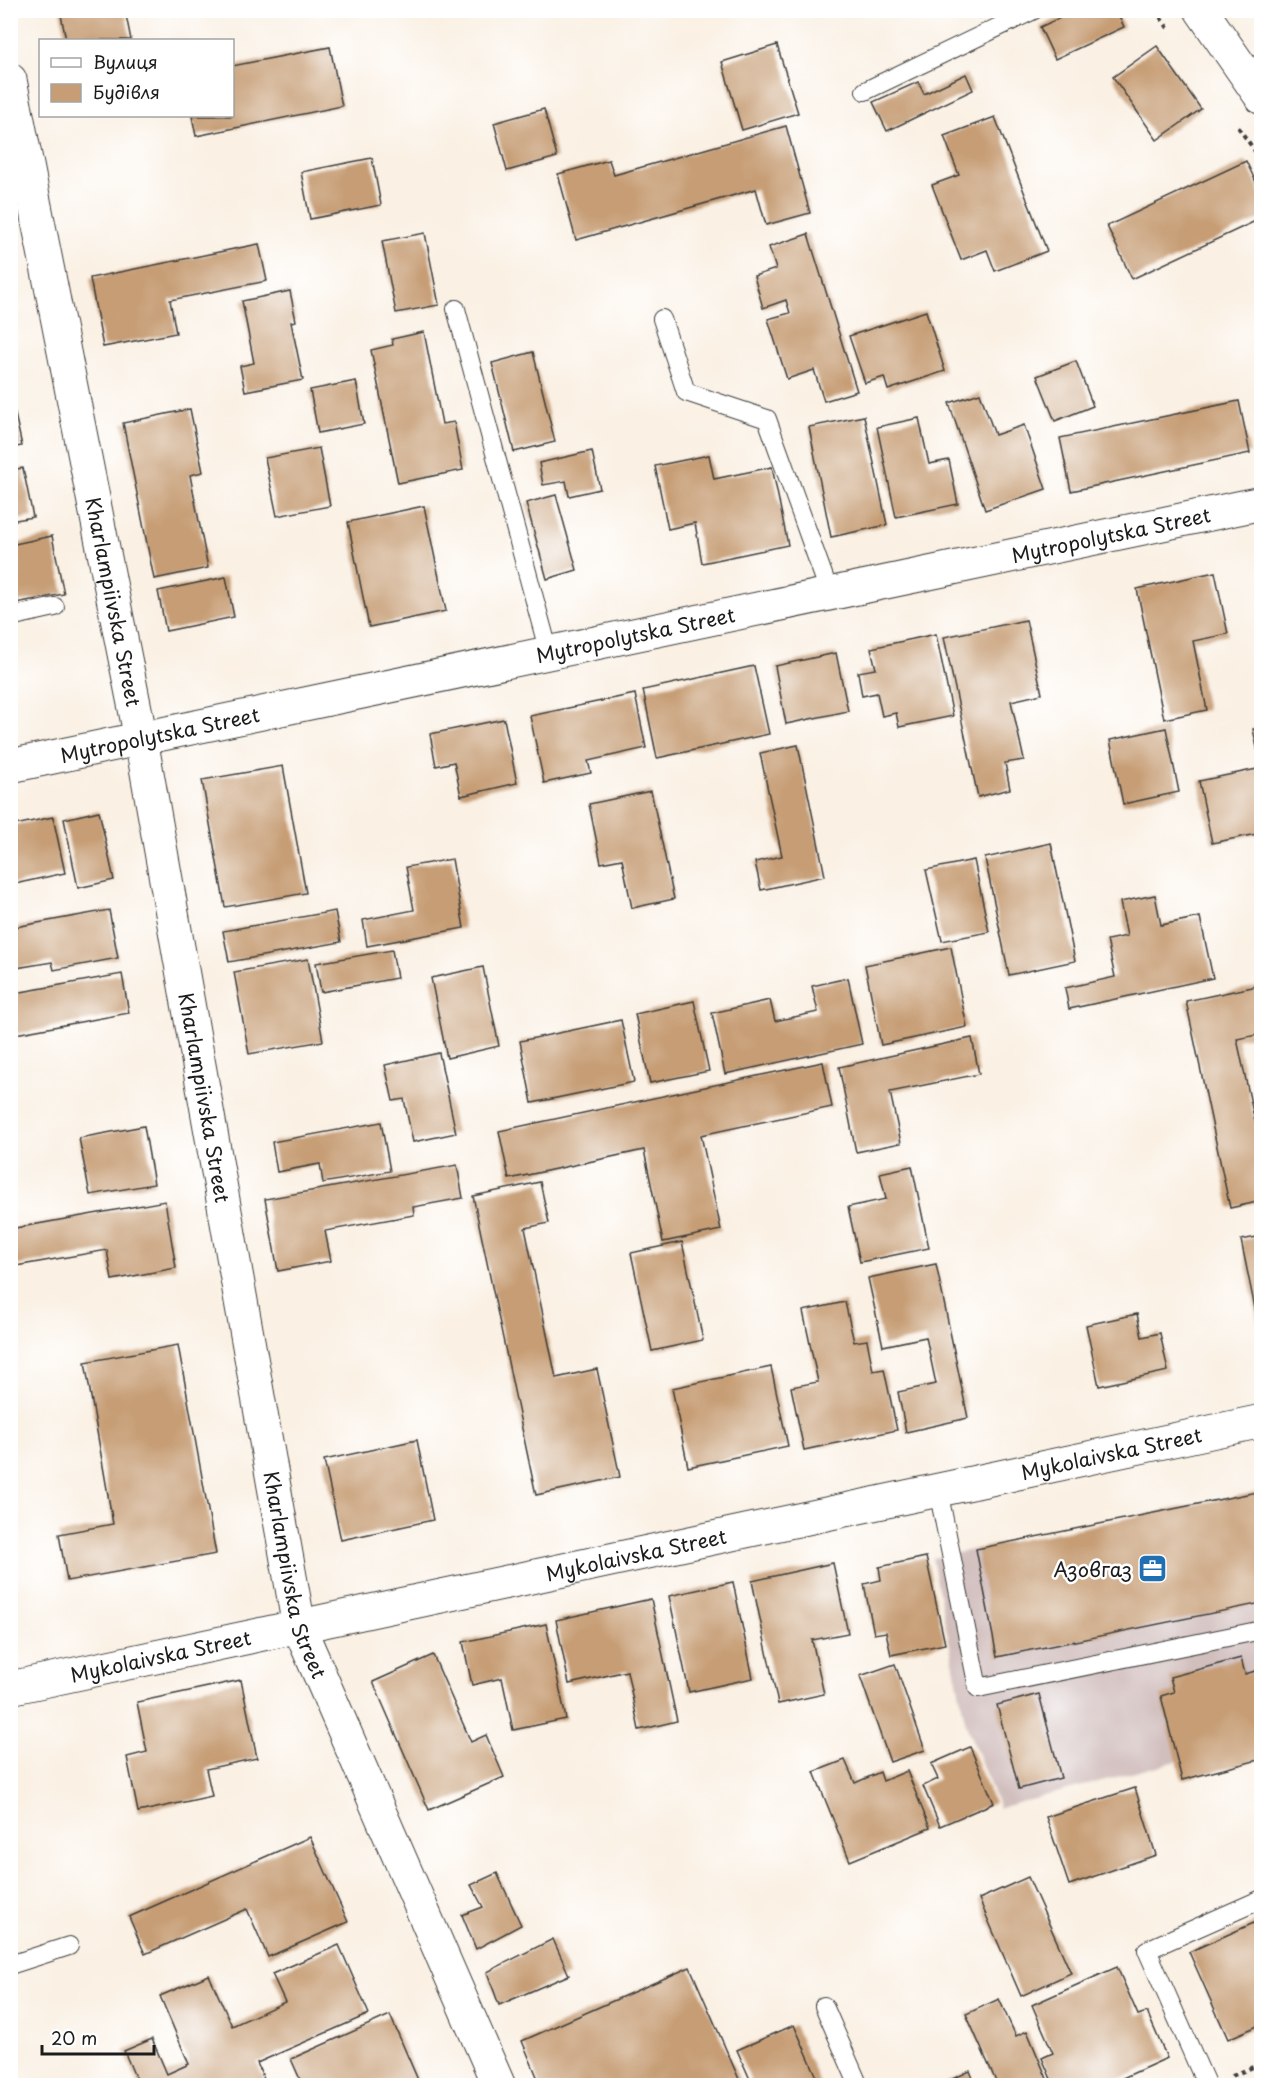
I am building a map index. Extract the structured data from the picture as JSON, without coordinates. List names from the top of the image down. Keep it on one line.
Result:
{"streets":{"street":["Mytropolytska Street","Kharlampiivska Street","Mykolaivska Street"]},"crossings":[["Mytropolytska Street","Kharlampiivska Street"],["Kharlampiivska Street","Mykolaivska Street"]],"places":{"office":["Азовгаз"]},"legend":["Вулиця","Будівля"],"scale_bar":"20 m"}
